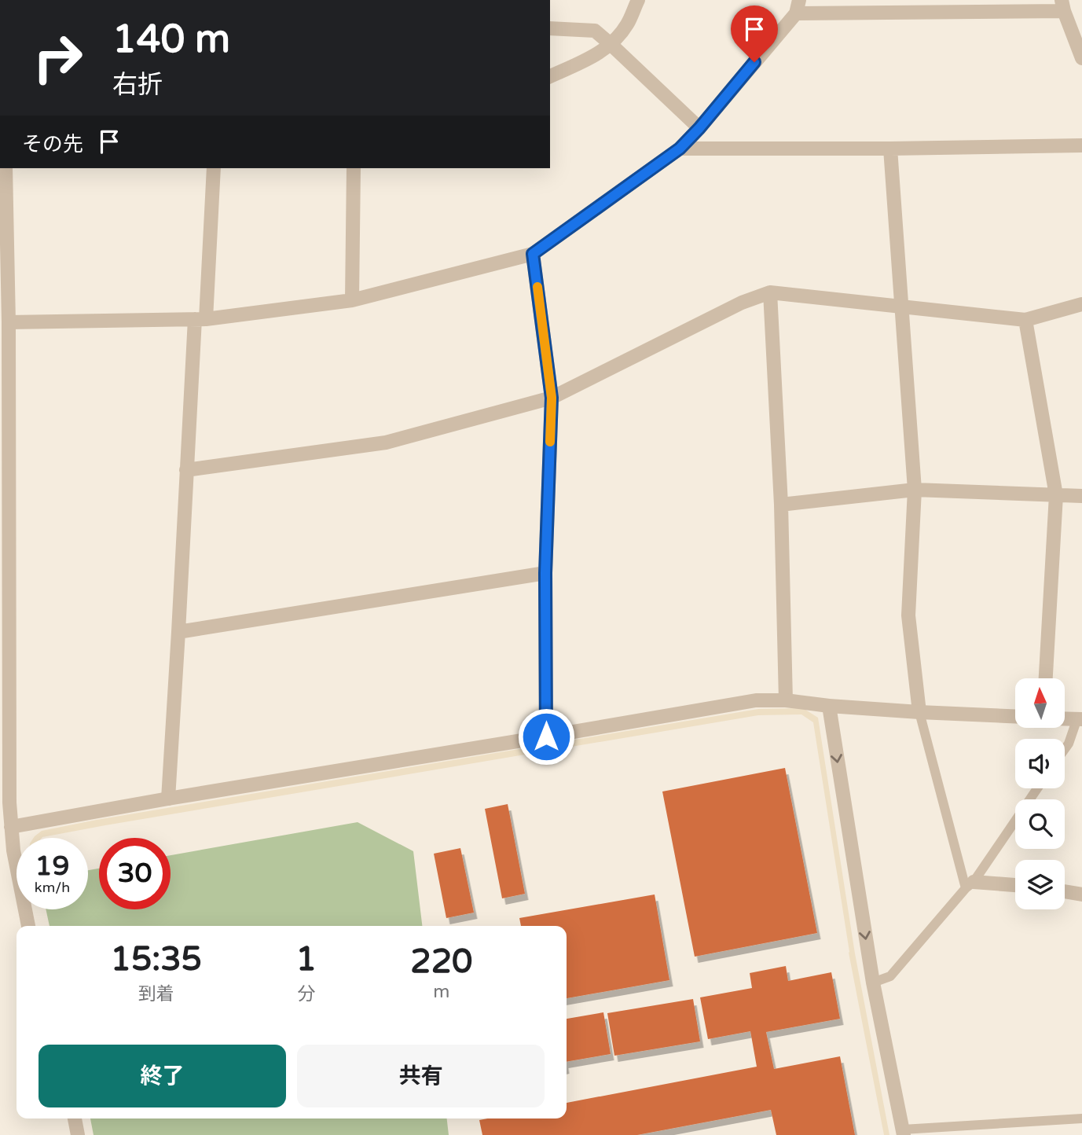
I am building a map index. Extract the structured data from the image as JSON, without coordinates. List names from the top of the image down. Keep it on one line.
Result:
{"north":"top","page":{"turn":["140 m","右折"],"then":"その先","speed":"19 km/h","limit":"30","eta":["15:35","到着","1","分","220","m"],"buttons":["終了","共有"]}}
